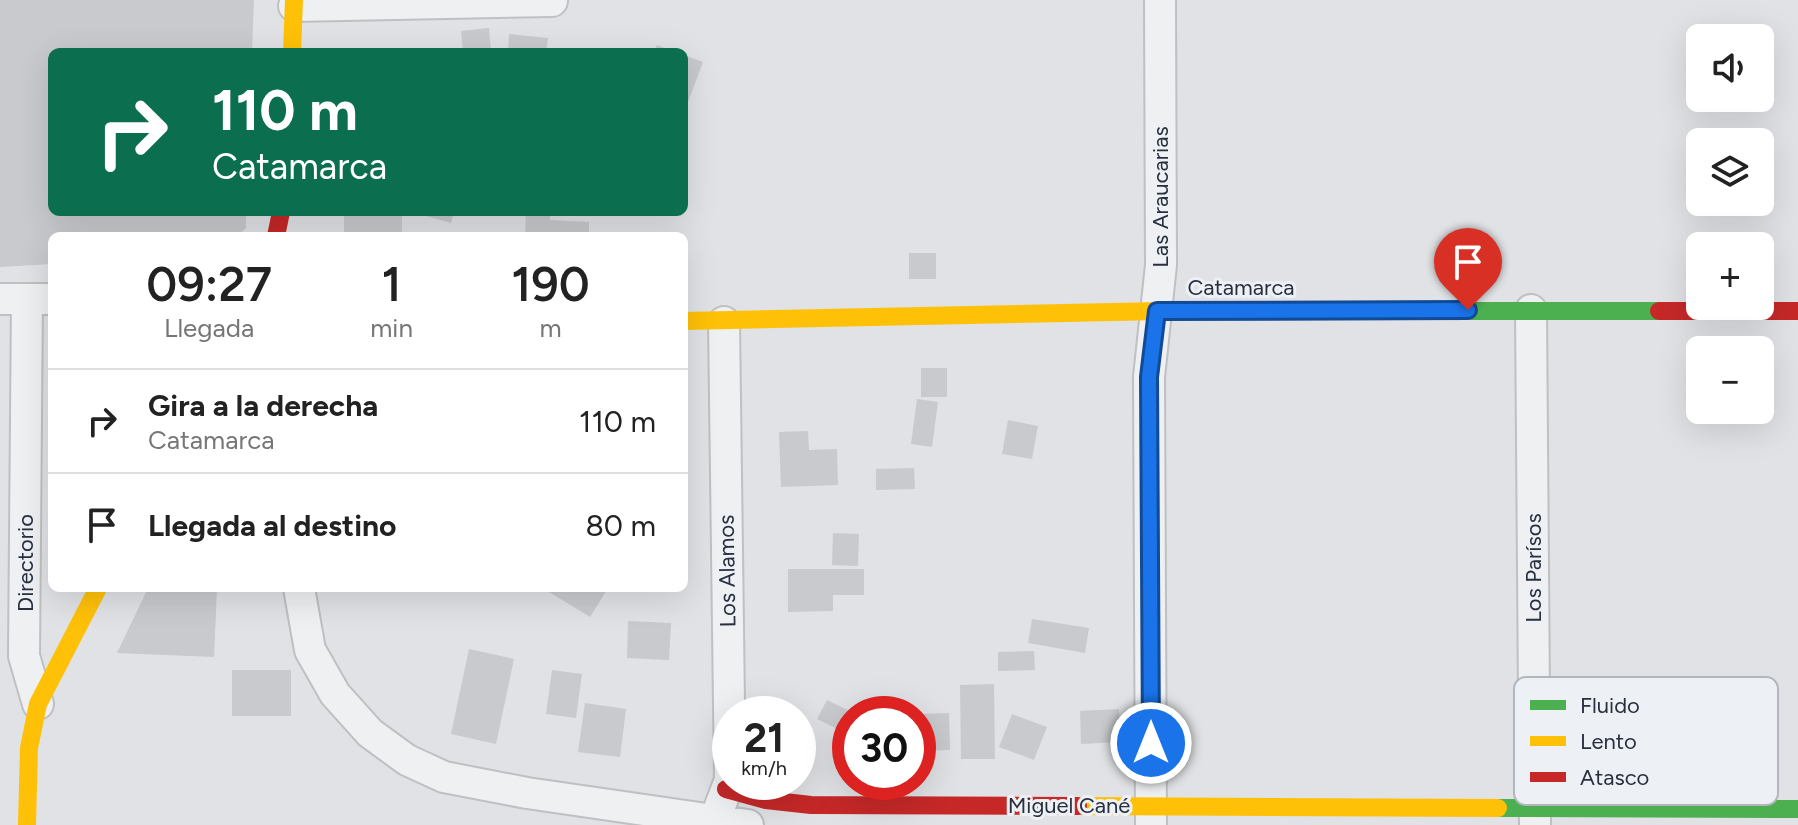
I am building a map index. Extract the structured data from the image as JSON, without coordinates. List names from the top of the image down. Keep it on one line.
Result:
{"streets":{"street":["Las Araucarias","Catamarca","Directorio","Los Parísos","Los Alamos","Miguel Cané"]},"crossings":[["Las Araucarias","Catamarca"],["Las Araucarias","Miguel Cané"],["Catamarca","Los Parísos"],["Catamarca","Los Alamos"]],"legend":["Fluido","Lento","Atasco"],"page":{"map_buttons":["+","−"],"turn":["110 m","Catamarca"],"eta":["09:27","Llegada","1","min","190","m"],"list":[{"name":"Gira a la derecha","note":"Catamarca","value":"110 m"},{"name":"Llegada al destino","value":"80 m"}],"speed":"21 km/h","limit":"30"}}
